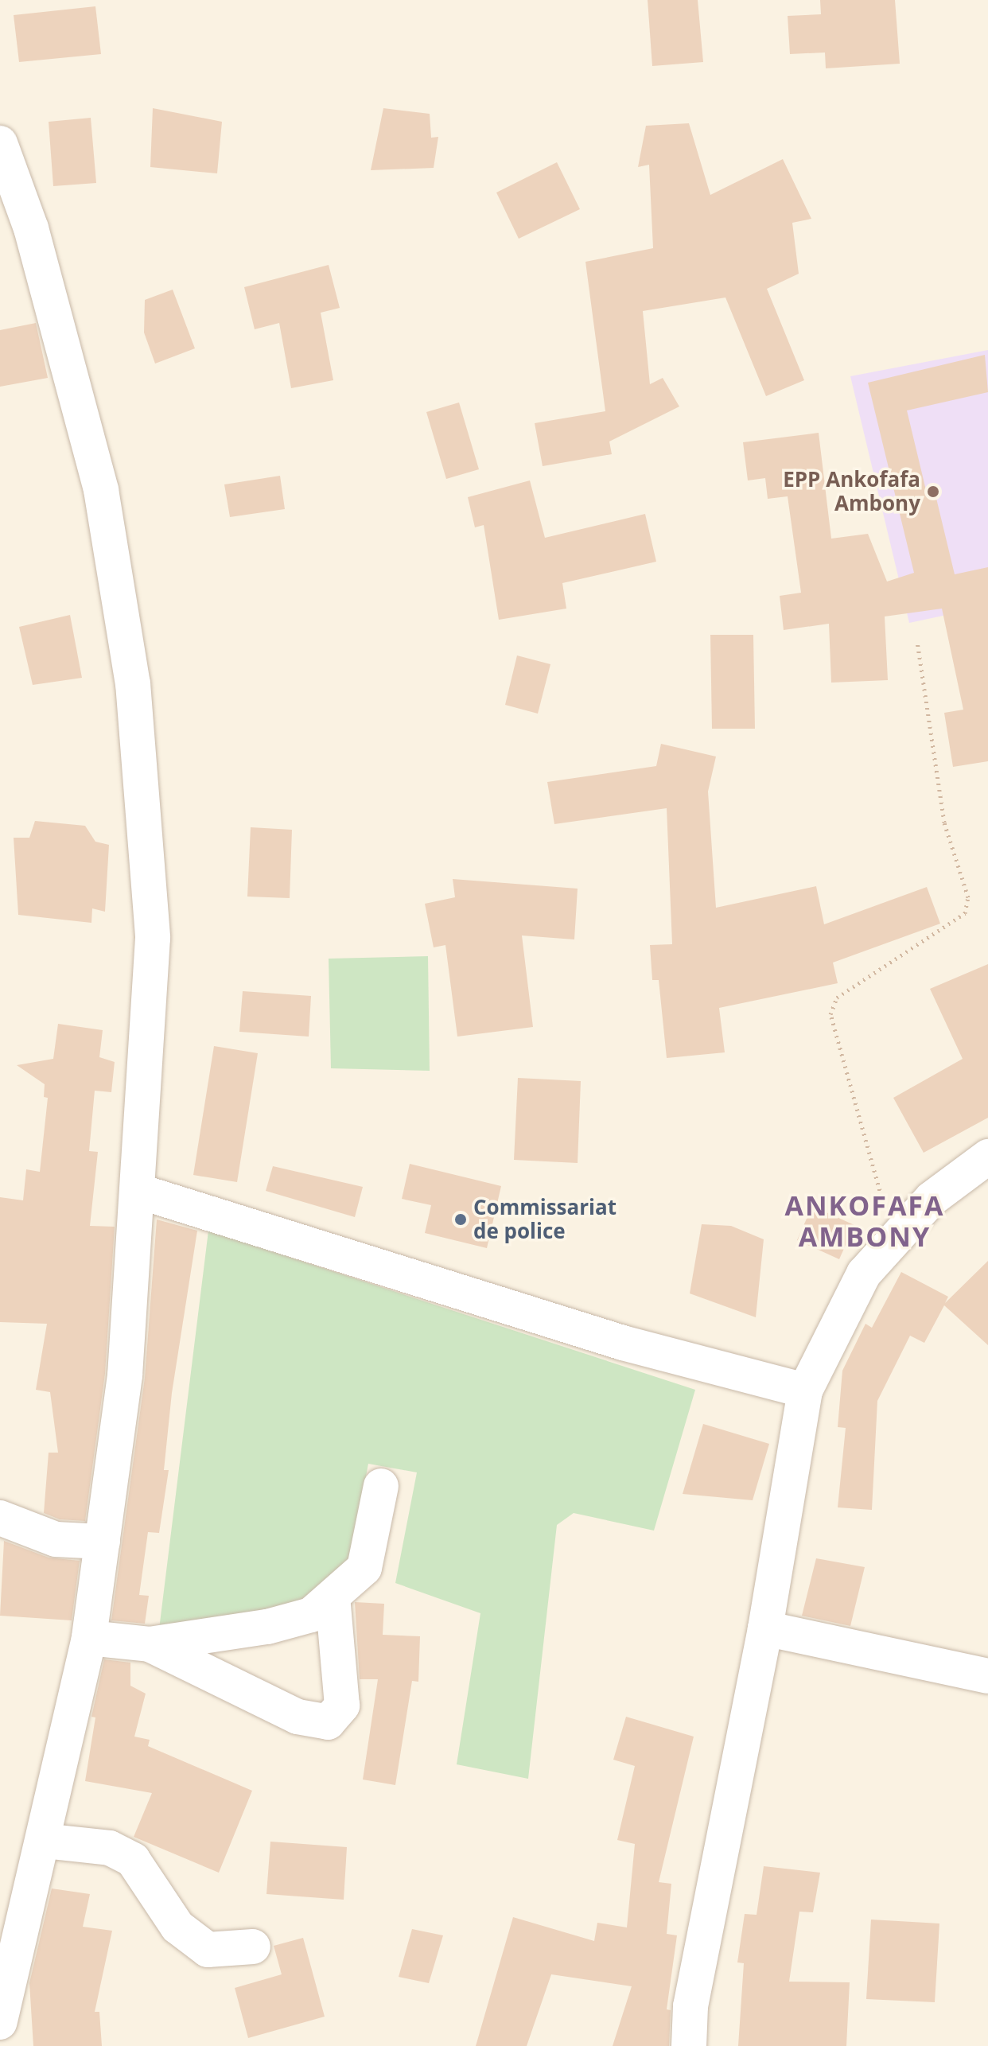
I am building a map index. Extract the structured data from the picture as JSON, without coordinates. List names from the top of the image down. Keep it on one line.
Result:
{"districts":["ANKOFAFA AMBONY"],"places":["EPP Ankofafa Ambony","Commissariat de police"]}
